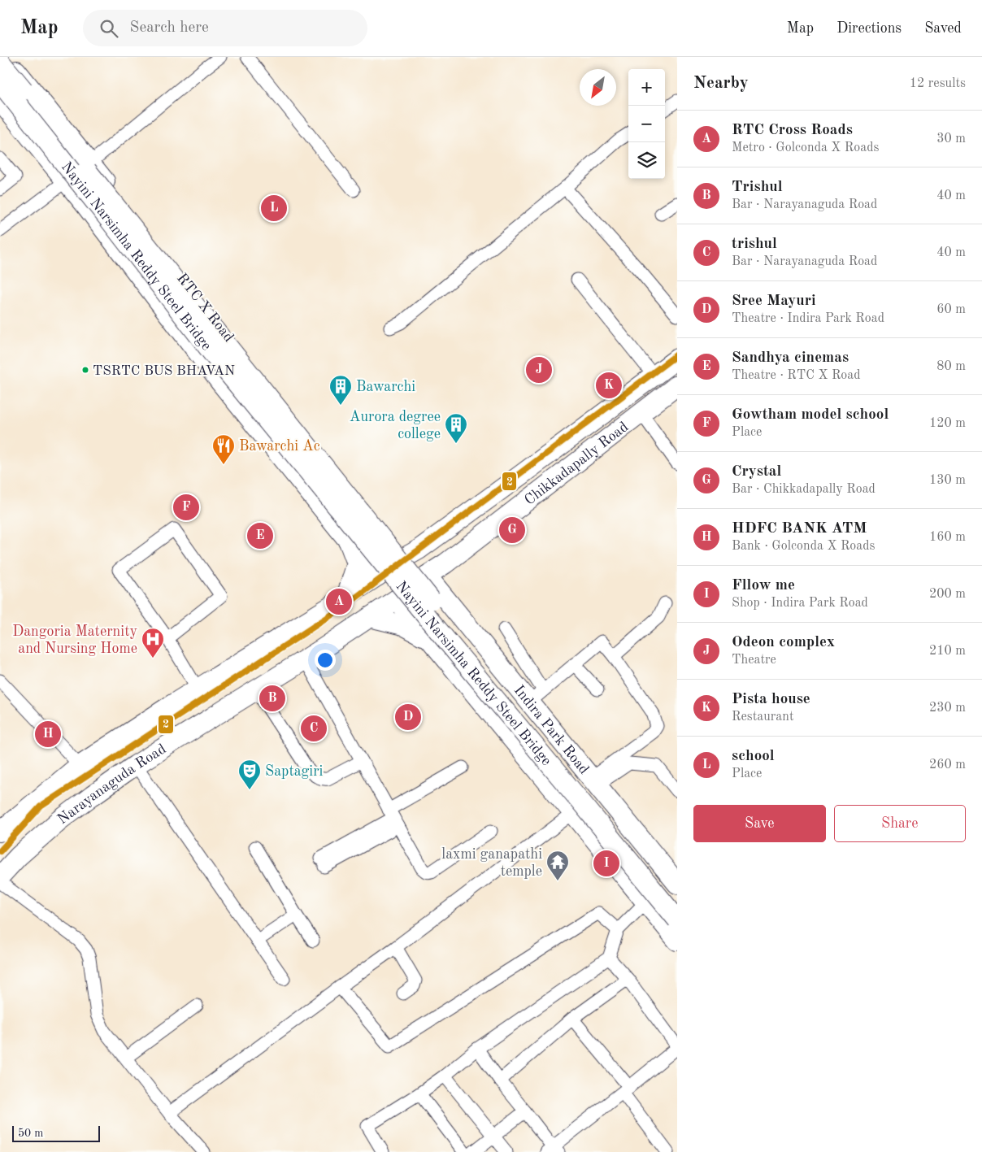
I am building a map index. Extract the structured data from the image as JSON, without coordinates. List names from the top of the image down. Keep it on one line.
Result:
{"streets":{"main road":["Nayini Narsimha Reddy Steel Bridge","RTC X Road","Chikkadapally Road","Indira Park Road","Narayanaguda Road"]},"crossings":[["Nayini Narsimha Reddy Steel Bridge","Indira Park Road"],["RTC X Road","Chikkadapally Road"],["Chikkadapally Road","Indira Park Road"],["Chikkadapally Road","Narayanaguda Road"]],"places":{"other":["TSRTC BUS BHAVAN"],"building":["Bawarchi","Aurora degree college"],"restaurant":["Bawarchi Ac"],"hospital":["Dangoria Maternity and Nursing Home"],"theatre":["Saptagiri"],"temple":["laxmi ganapathi temple"]},"lines":["transit line 2"],"scale_bar":"50 m","north":"bottom left","page":{"header":"Map","search":"Search here","nav":["Map","Directions","Saved"],"heading":["Nearby","12 results"],"map_buttons":["+","−"],"list":[{"mark":"A","name":"RTC Cross Roads","note":"Metro · Golconda X Roads","value":"30 m"},{"mark":"B","name":"Trishul","note":"Bar · Narayanaguda Road","value":"40 m"},{"mark":"C","name":"trishul","note":"Bar · Narayanaguda Road","value":"40 m"},{"mark":"D","name":"Sree Mayuri","note":"Theatre · Indira Park Road","value":"60 m"},{"mark":"E","name":"Sandhya cinemas","note":"Theatre · RTC X Road","value":"80 m"},{"mark":"F","name":"Gowtham model school","note":"Place","value":"120 m"},{"mark":"G","name":"Crystal","note":"Bar · Chikkadapally Road","value":"130 m"},{"mark":"H","name":"HDFC BANK ATM","note":"Bank · Golconda X Roads","value":"160 m"},{"mark":"I","name":"Fllow me","note":"Shop · Indira Park Road","value":"200 m"},{"mark":"J","name":"Odeon complex","note":"Theatre","value":"210 m"},{"mark":"K","name":"Pista house","note":"Restaurant","value":"230 m"},{"mark":"L","name":"school","note":"Place","value":"260 m"}],"pins":["L","J","K","F","G","E","A","B","D","C","H","I"],"buttons":["Save","Share"],"scale":"50 m"}}
